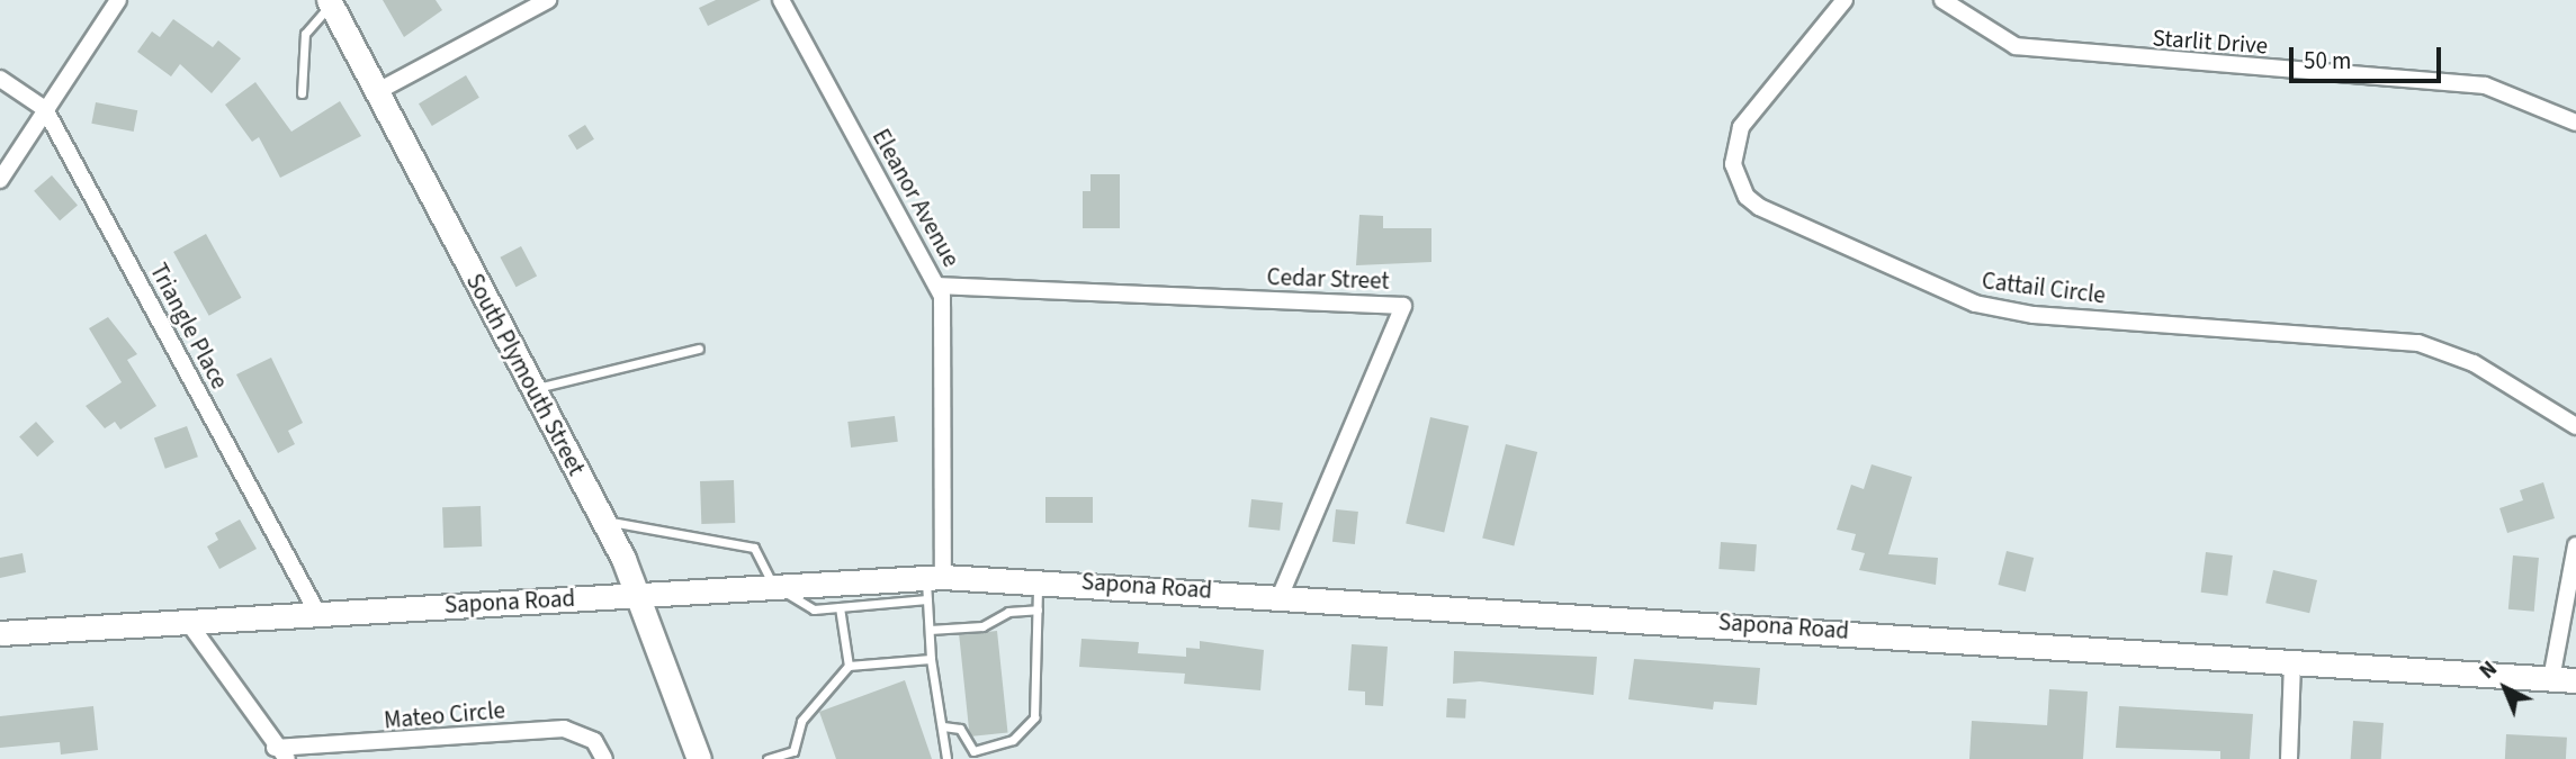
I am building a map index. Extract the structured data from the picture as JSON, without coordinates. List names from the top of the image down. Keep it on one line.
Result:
{"streets":{"street":["Starlit Drive","Eleanor Avenue","Cedar Street","Cattail Circle","Triangle Place","South Plymouth Street","Sapona Road","Mateo Circle"]},"crossings":[["Eleanor Avenue","Cedar Street"],["Eleanor Avenue","Sapona Road"],["Cedar Street","Sapona Road"],["Triangle Place","Sapona Road"],["South Plymouth Street","Sapona Road"],["Sapona Road","Mateo Circle"]],"scale_bar":"50 m","north":"top left"}
